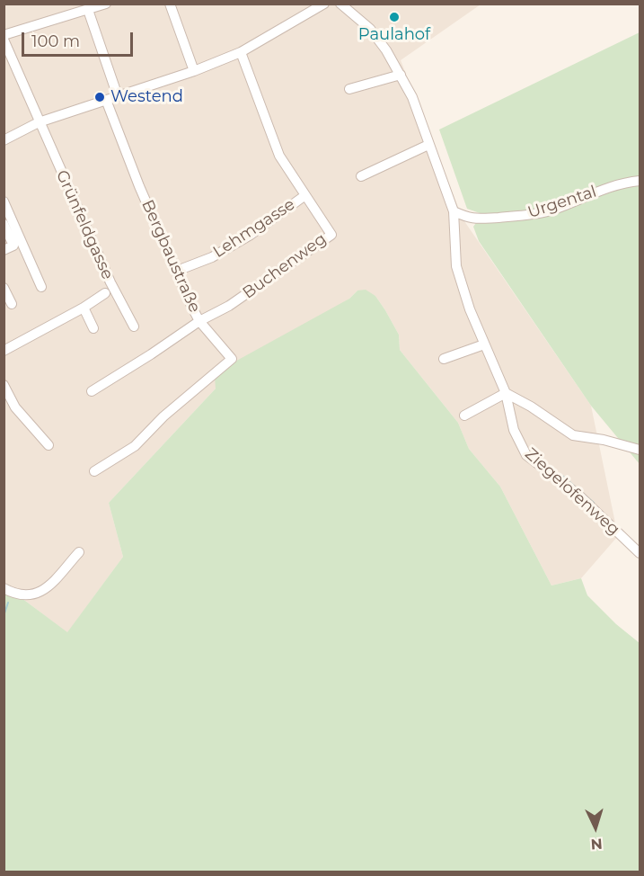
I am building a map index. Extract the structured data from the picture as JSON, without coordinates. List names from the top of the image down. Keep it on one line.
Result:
{"streets":{"street":["Urgental","Grünfeldgasse","Lehmgasse","Bergbaustraße","Buchenweg","Ziegelofenweg"]},"crossings":[["Urgental","Ziegelofenweg"],["Lehmgasse","Bergbaustraße"],["Lehmgasse","Buchenweg"],["Bergbaustraße","Buchenweg"]],"places":["Paulahof","Westend"],"scale_bar":"100 m","north":"bottom"}
